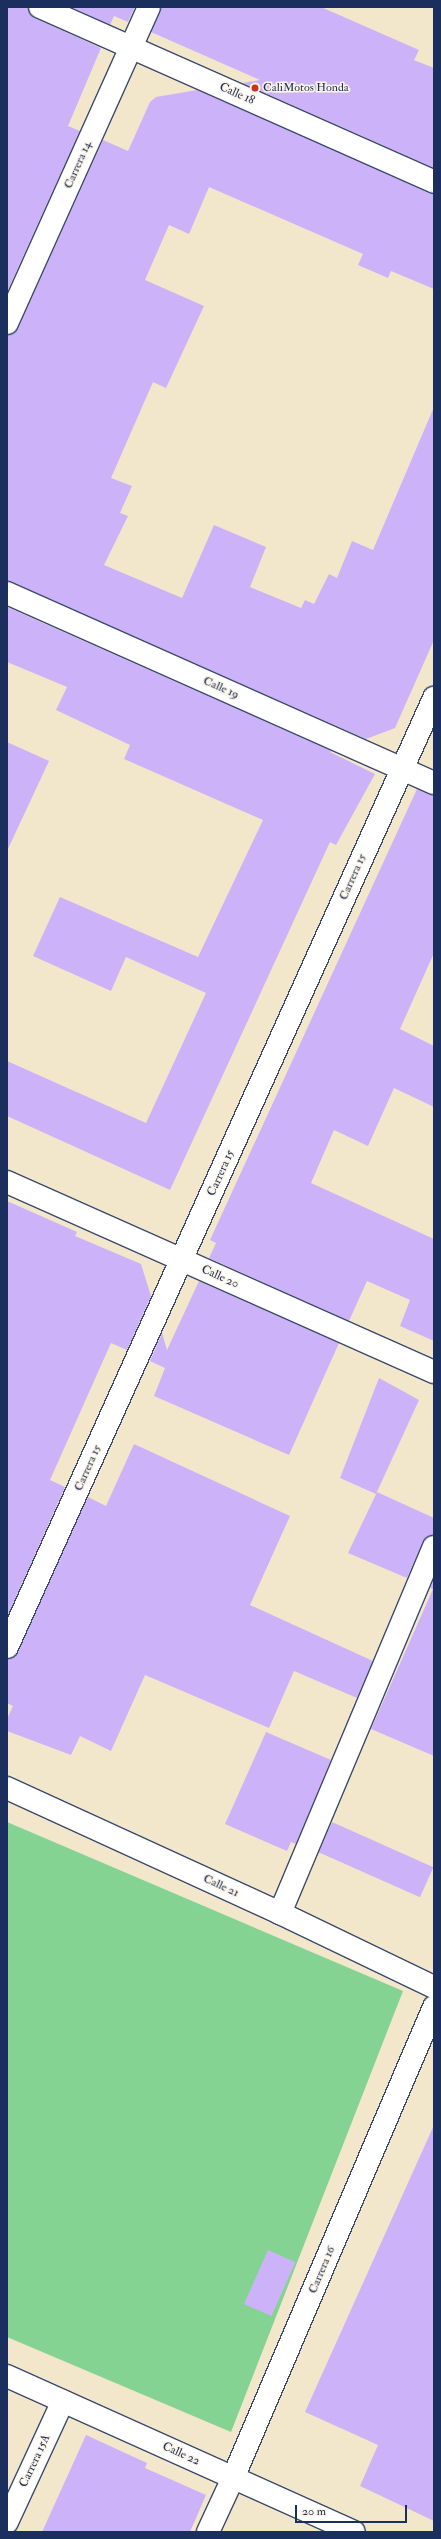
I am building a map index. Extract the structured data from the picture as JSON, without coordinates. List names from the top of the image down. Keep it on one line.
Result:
{"streets":{"street":["Calle 18","Carrera 14","Calle 19","Carrera 15","Calle 20","Calle 21","Carrera 16","Calle 22","Carrera 15A"]},"crossings":[["Calle 18","Carrera 14"],["Calle 19","Carrera 15"],["Carrera 15","Calle 20"],["Carrera 16","Calle 22"],["Calle 22","Carrera 15A"]],"places":["CaliMotos Honda"],"scale_bar":"20 m"}
